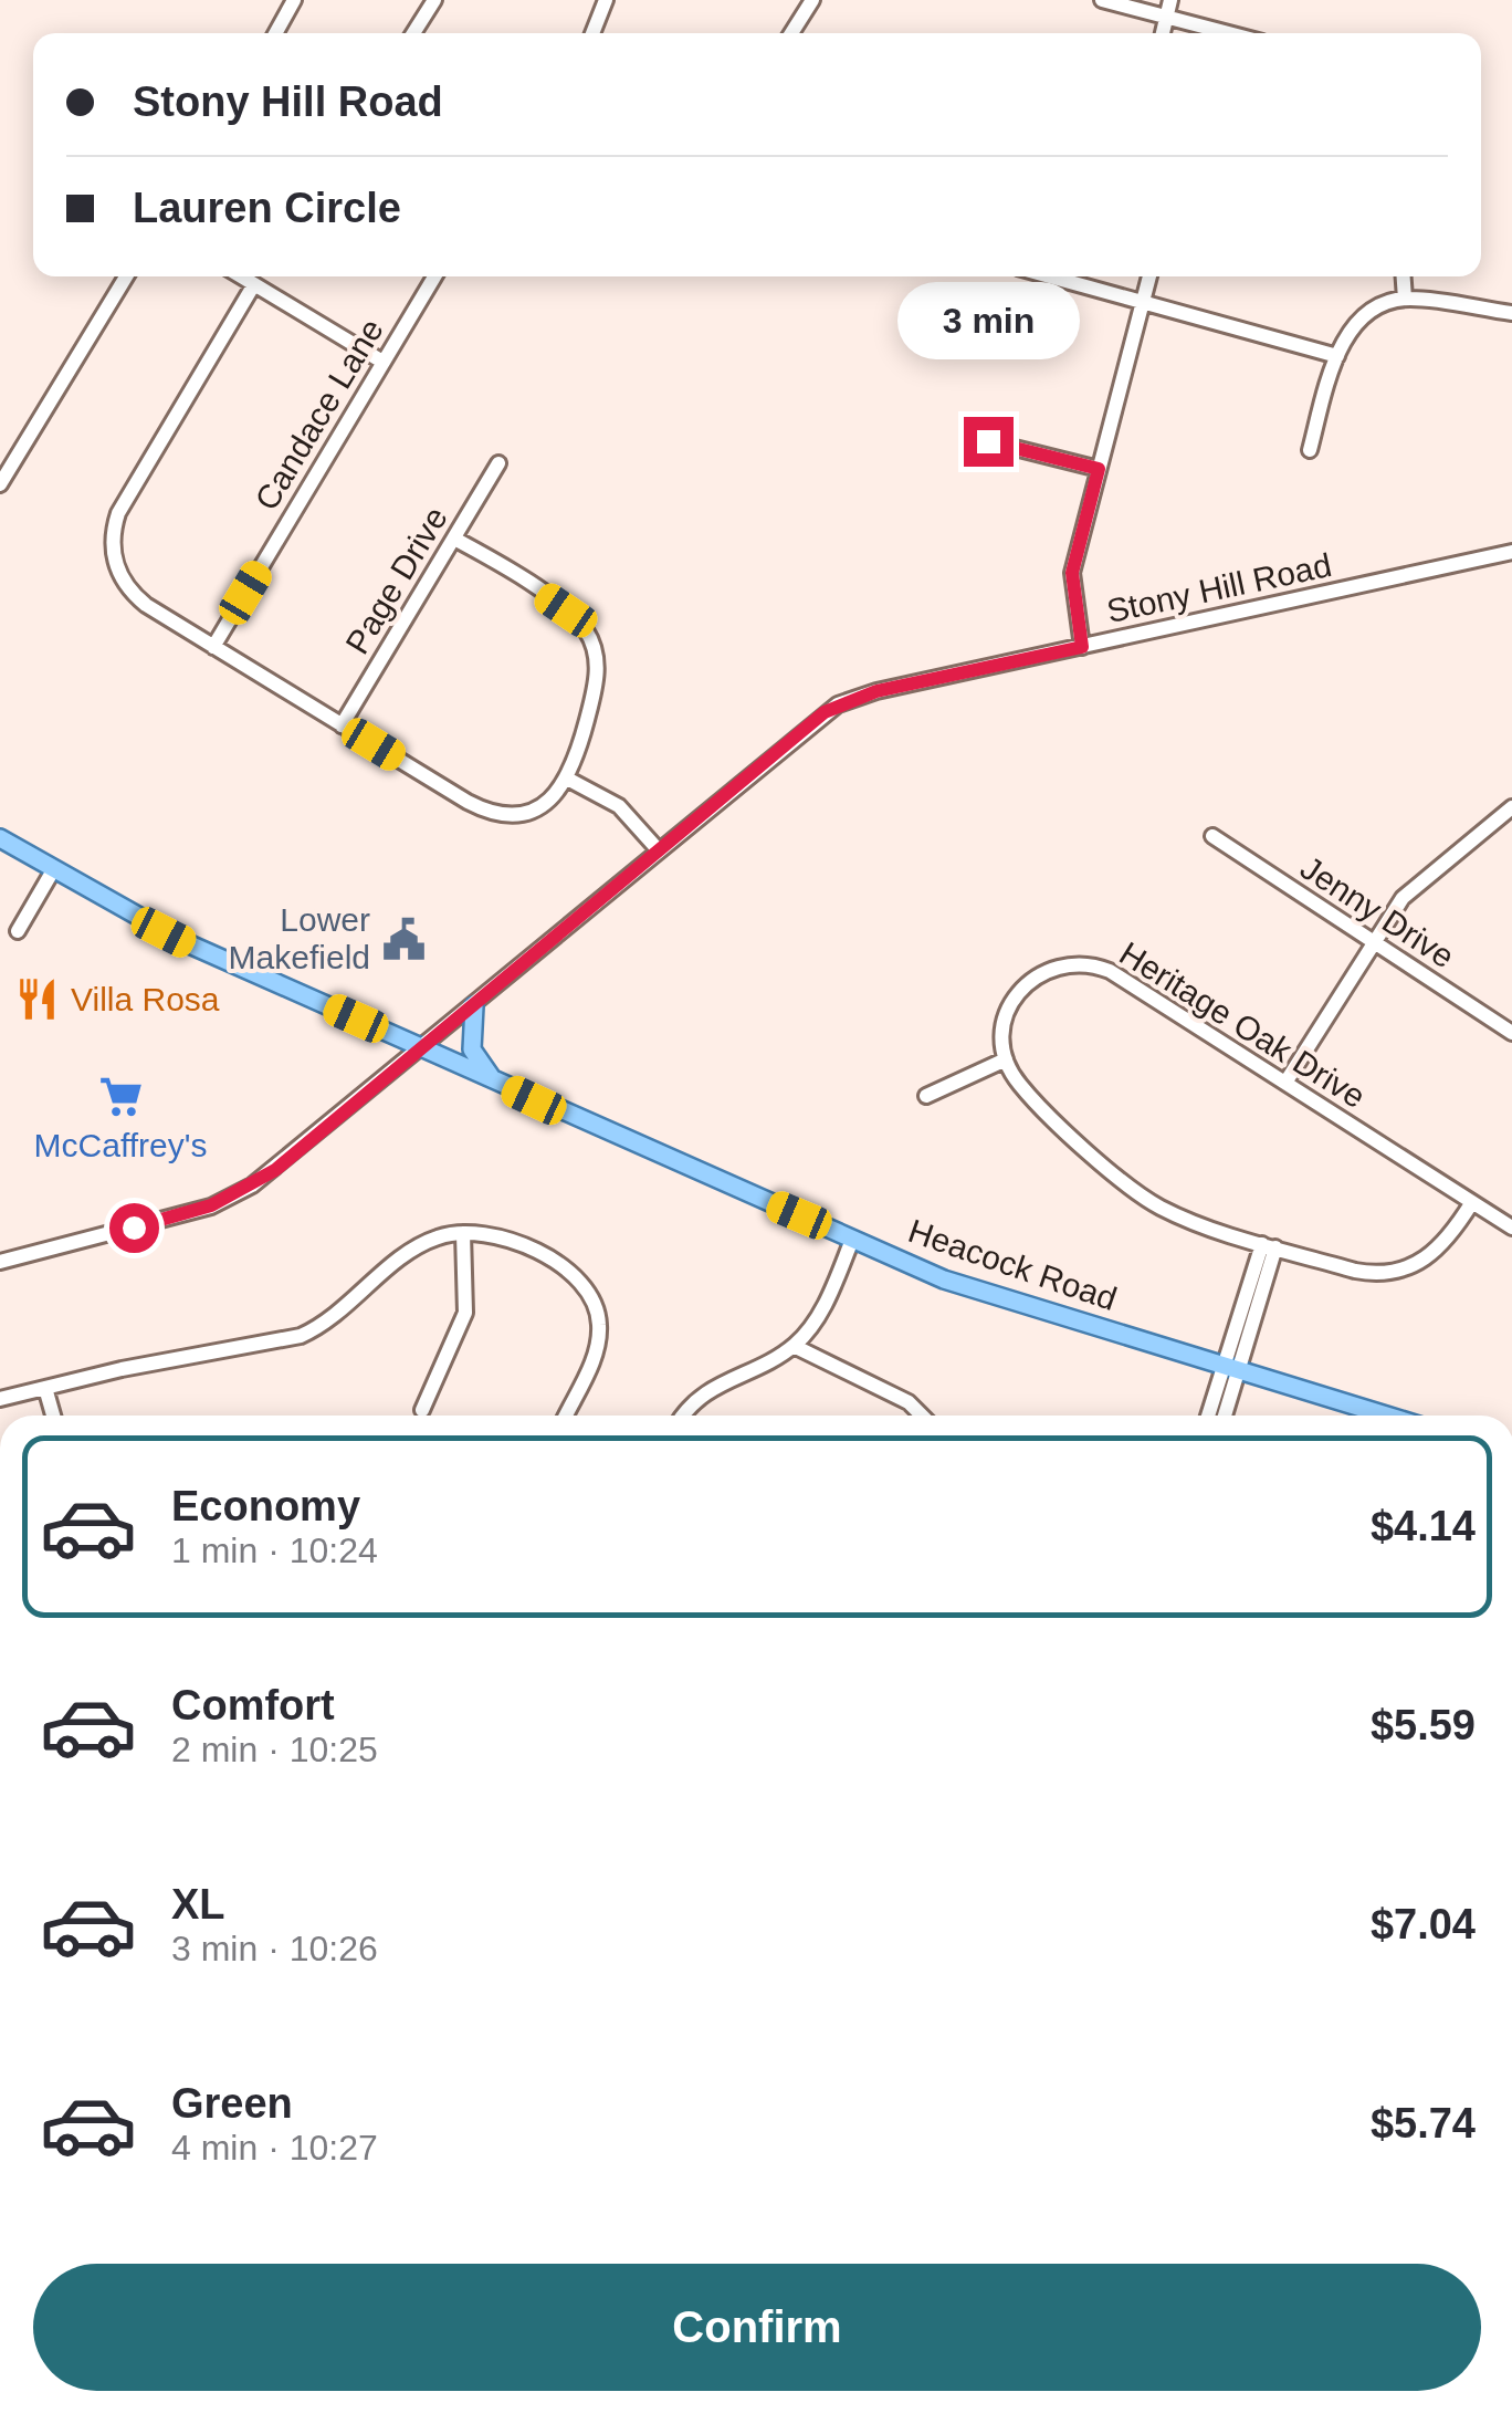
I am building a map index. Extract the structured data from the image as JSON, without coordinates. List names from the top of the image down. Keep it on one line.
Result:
{"streets":{"main road":["Heacock Road"],"street":["Candace Lane","Page Drive","Stony Hill Road","Jenny Drive","Heritage Oak Drive"]},"crossings":[["Stony Hill Road","Heacock Road"]],"places":{"public building":["Lower Makefield"],"restaurant":["Villa Rosa"],"supermarket":["McCaffrey's"]},"page":{"banner":["Stony Hill Road","Lauren Circle"],"bubble":"3 min","list":[{"name":"Economy","note":"1 min · 10:24","value":"$4.14"},{"name":"Comfort","note":"2 min · 10:25","value":"$5.59"},{"name":"XL","note":"3 min · 10:26","value":"$7.04"},{"name":"Green","note":"4 min · 10:27","value":"$5.74"}],"buttons":"Confirm"}}
